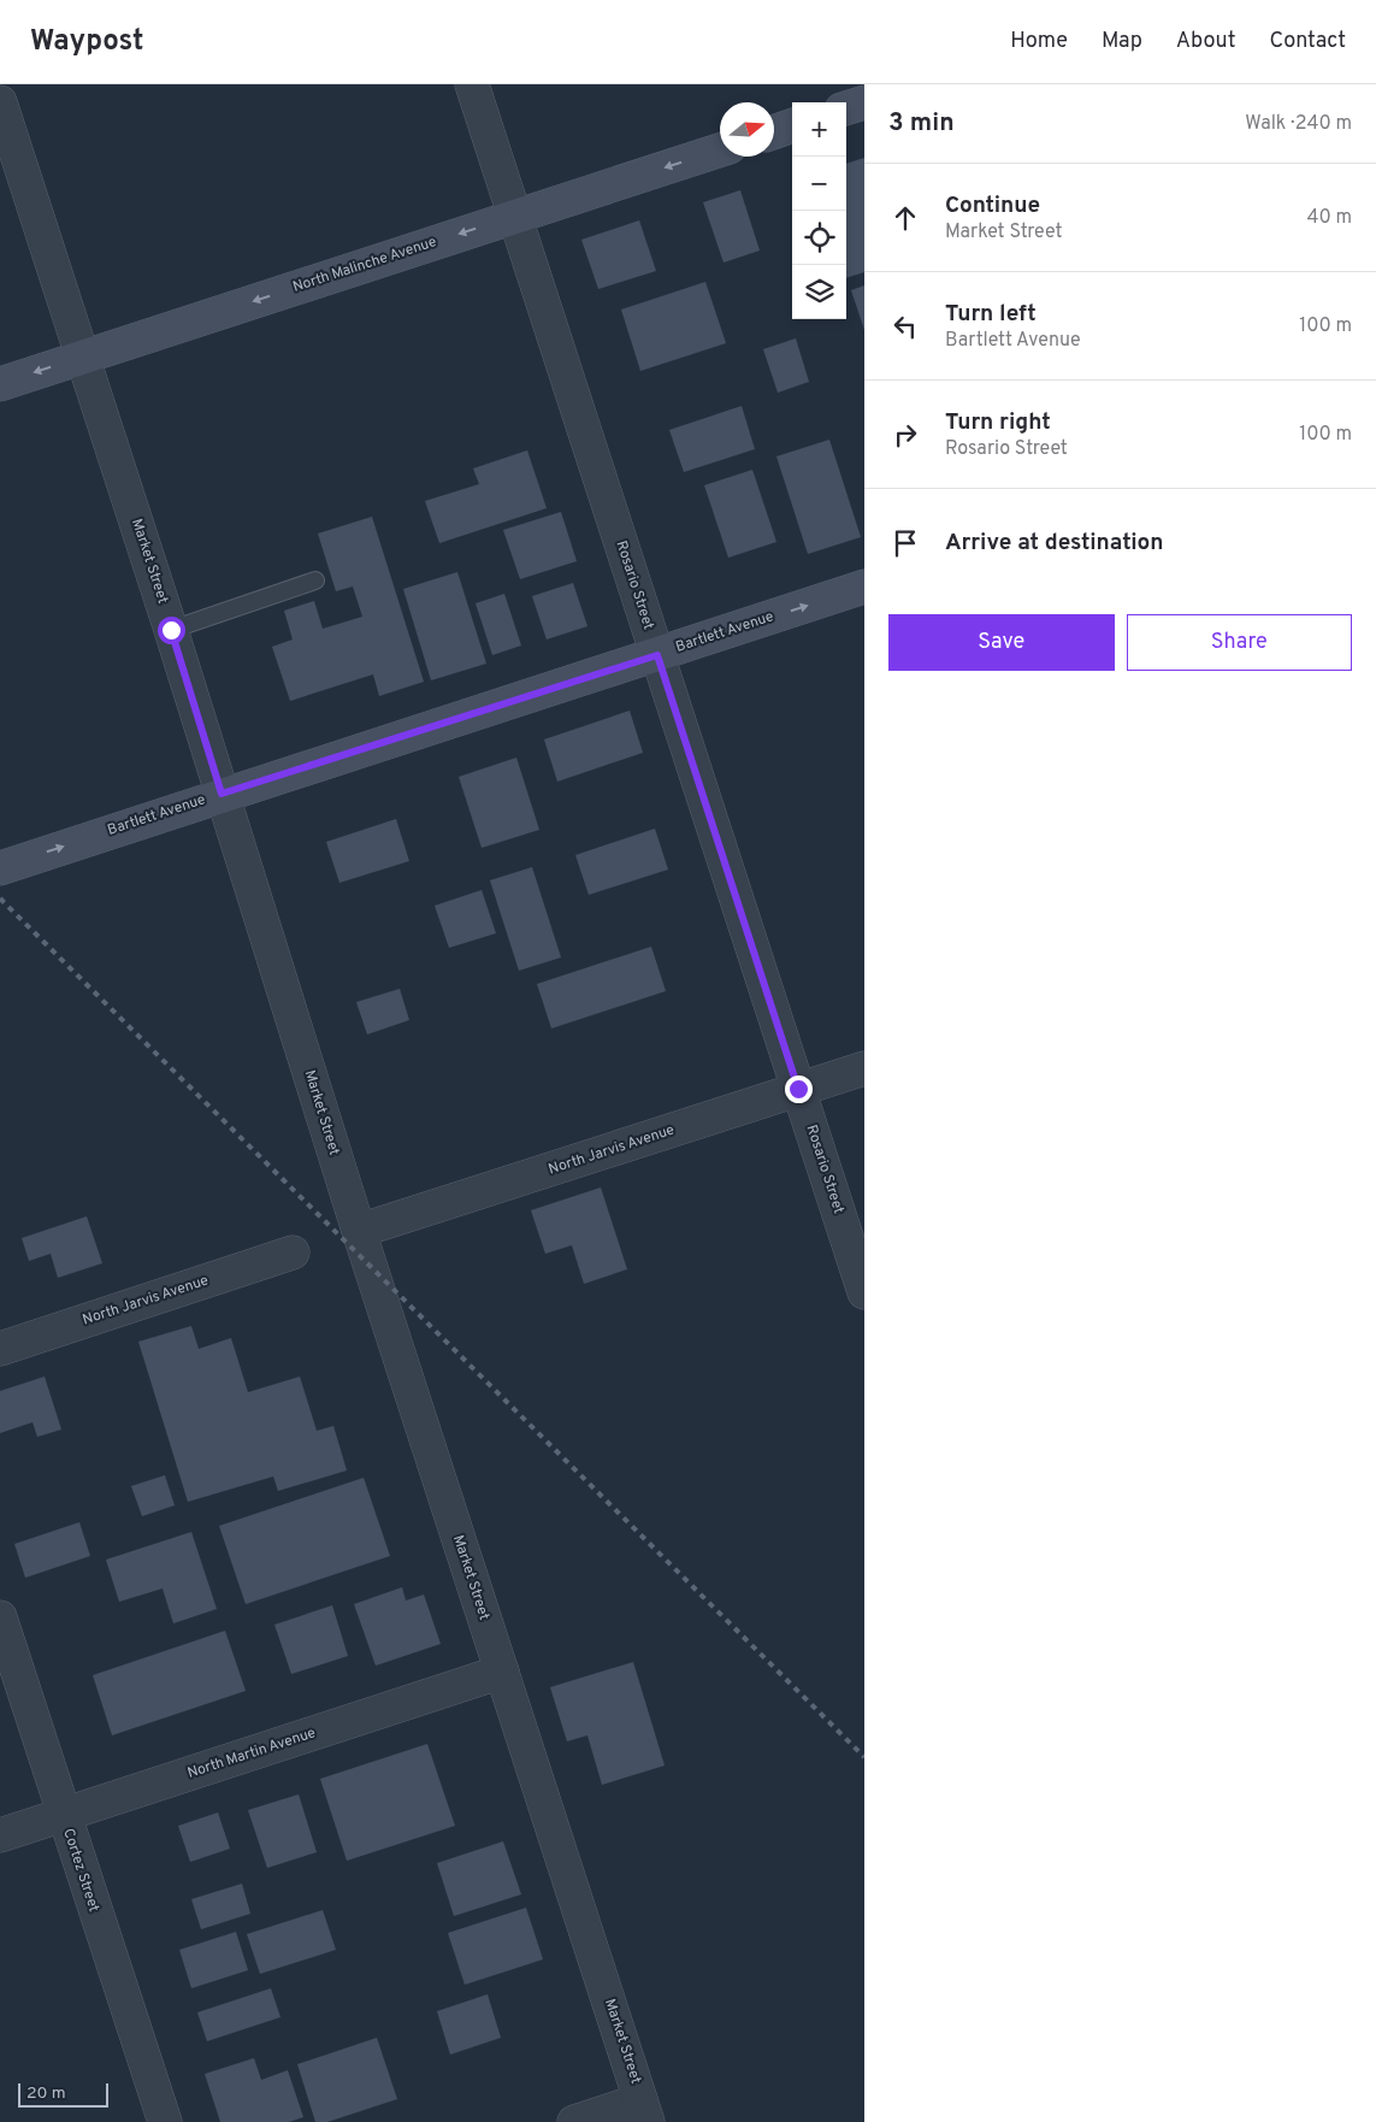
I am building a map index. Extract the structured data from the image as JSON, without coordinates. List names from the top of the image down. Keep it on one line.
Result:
{"streets":{"main road":["North Malinche Avenue","Bartlett Avenue"],"street":["Market Street","Rosario Street","North Jarvis Avenue","North Martin Avenue","Cortez Street"]},"crossings":[["North Malinche Avenue","Market Street"],["North Malinche Avenue","Rosario Street"],["Market Street","Bartlett Avenue"],["Market Street","North Jarvis Avenue"],["Market Street","North Martin Avenue"],["Rosario Street","Bartlett Avenue"],["Rosario Street","North Jarvis Avenue"],["North Martin Avenue","Cortez Street"]],"one_way":["North Malinche Avenue","Bartlett Avenue"],"scale_bar":"20 m","north":"right","page":{"header":"Waypost","nav":["Home","Map","About","Contact"],"heading":["3 min","Walk · 240 m"],"map_buttons":["+","−"],"list":[["Continue","Market Street","40 m"],["Turn left","Bartlett Avenue","100 m"],["Turn right","Rosario Street","100 m"],"Arrive at destination"],"buttons":["Save","Share"],"scale":"20 m"}}
